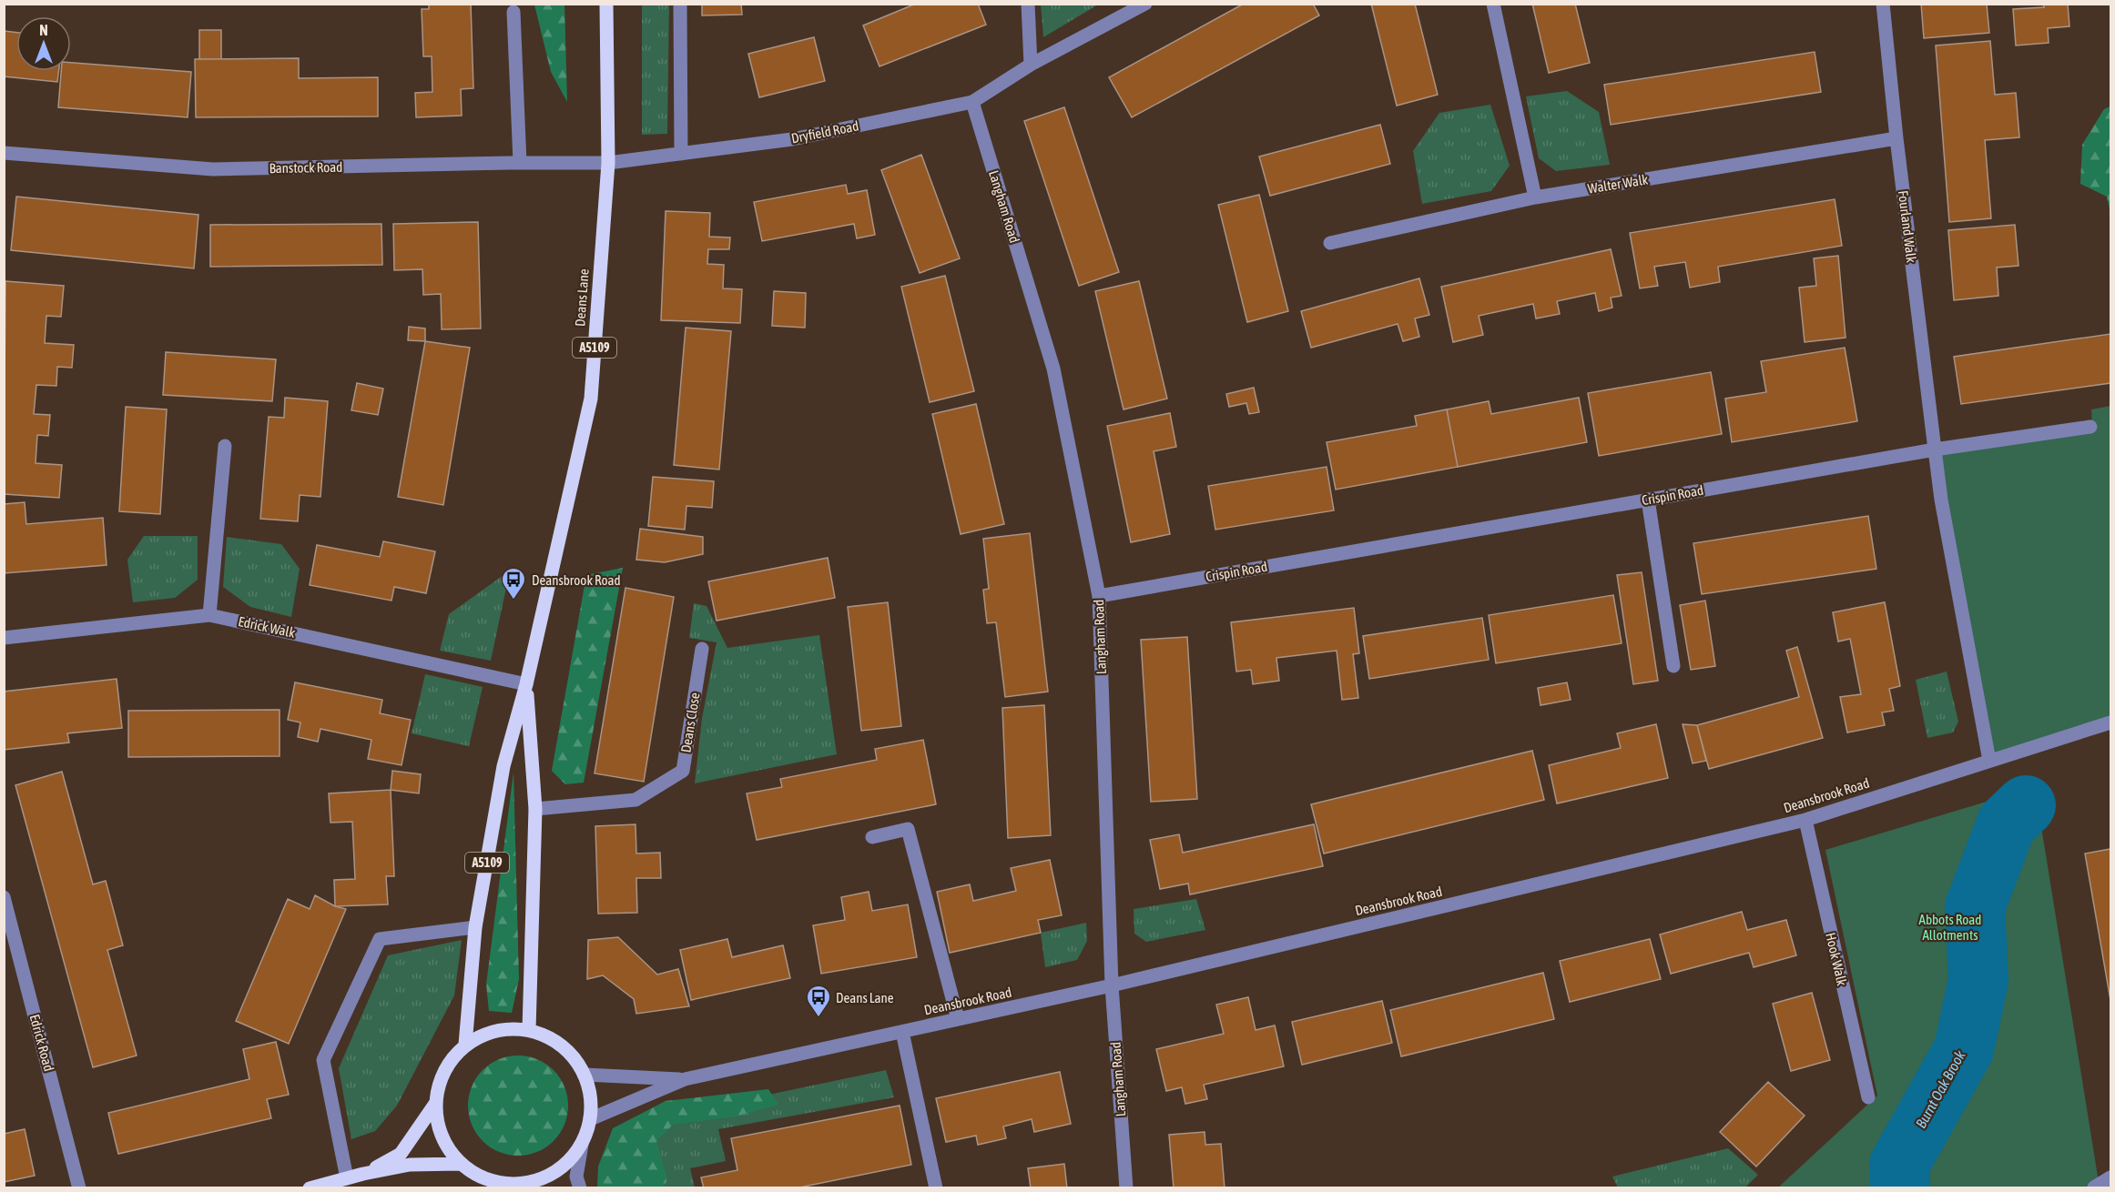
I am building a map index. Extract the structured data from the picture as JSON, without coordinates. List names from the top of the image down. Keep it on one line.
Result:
{"streets":{"main road":["Deans Lane","A5109"],"street":["Dryfield Road","Banstock Road","Walter Walk","Langham Road","Fourland Walk","Crispin Road","Edrick Walk","Deans Close","Deansbrook Road","Hook Walk","Edrick Road"]},"crossings":[["Dryfield Road","Banstock Road"],["Dryfield Road","Langham Road"],["Dryfield Road","Deans Lane"],["Banstock Road","Deans Lane"],["Walter Walk","Fourland Walk"],["Langham Road","Crispin Road"],["Langham Road","Deansbrook Road"],["Fourland Walk","Crispin Road"],["Deans Lane","Edrick Walk"],["Deans Lane","Deans Close"],["Deans Lane","Deansbrook Road"],["Deansbrook Road","Hook Walk"]],"water":["Burnt Oak Brook"],"parks":["Abbots Road Allotments"],"places":{"bus stop":["Deansbrook Road","Deans Lane"]},"north":"top"}
